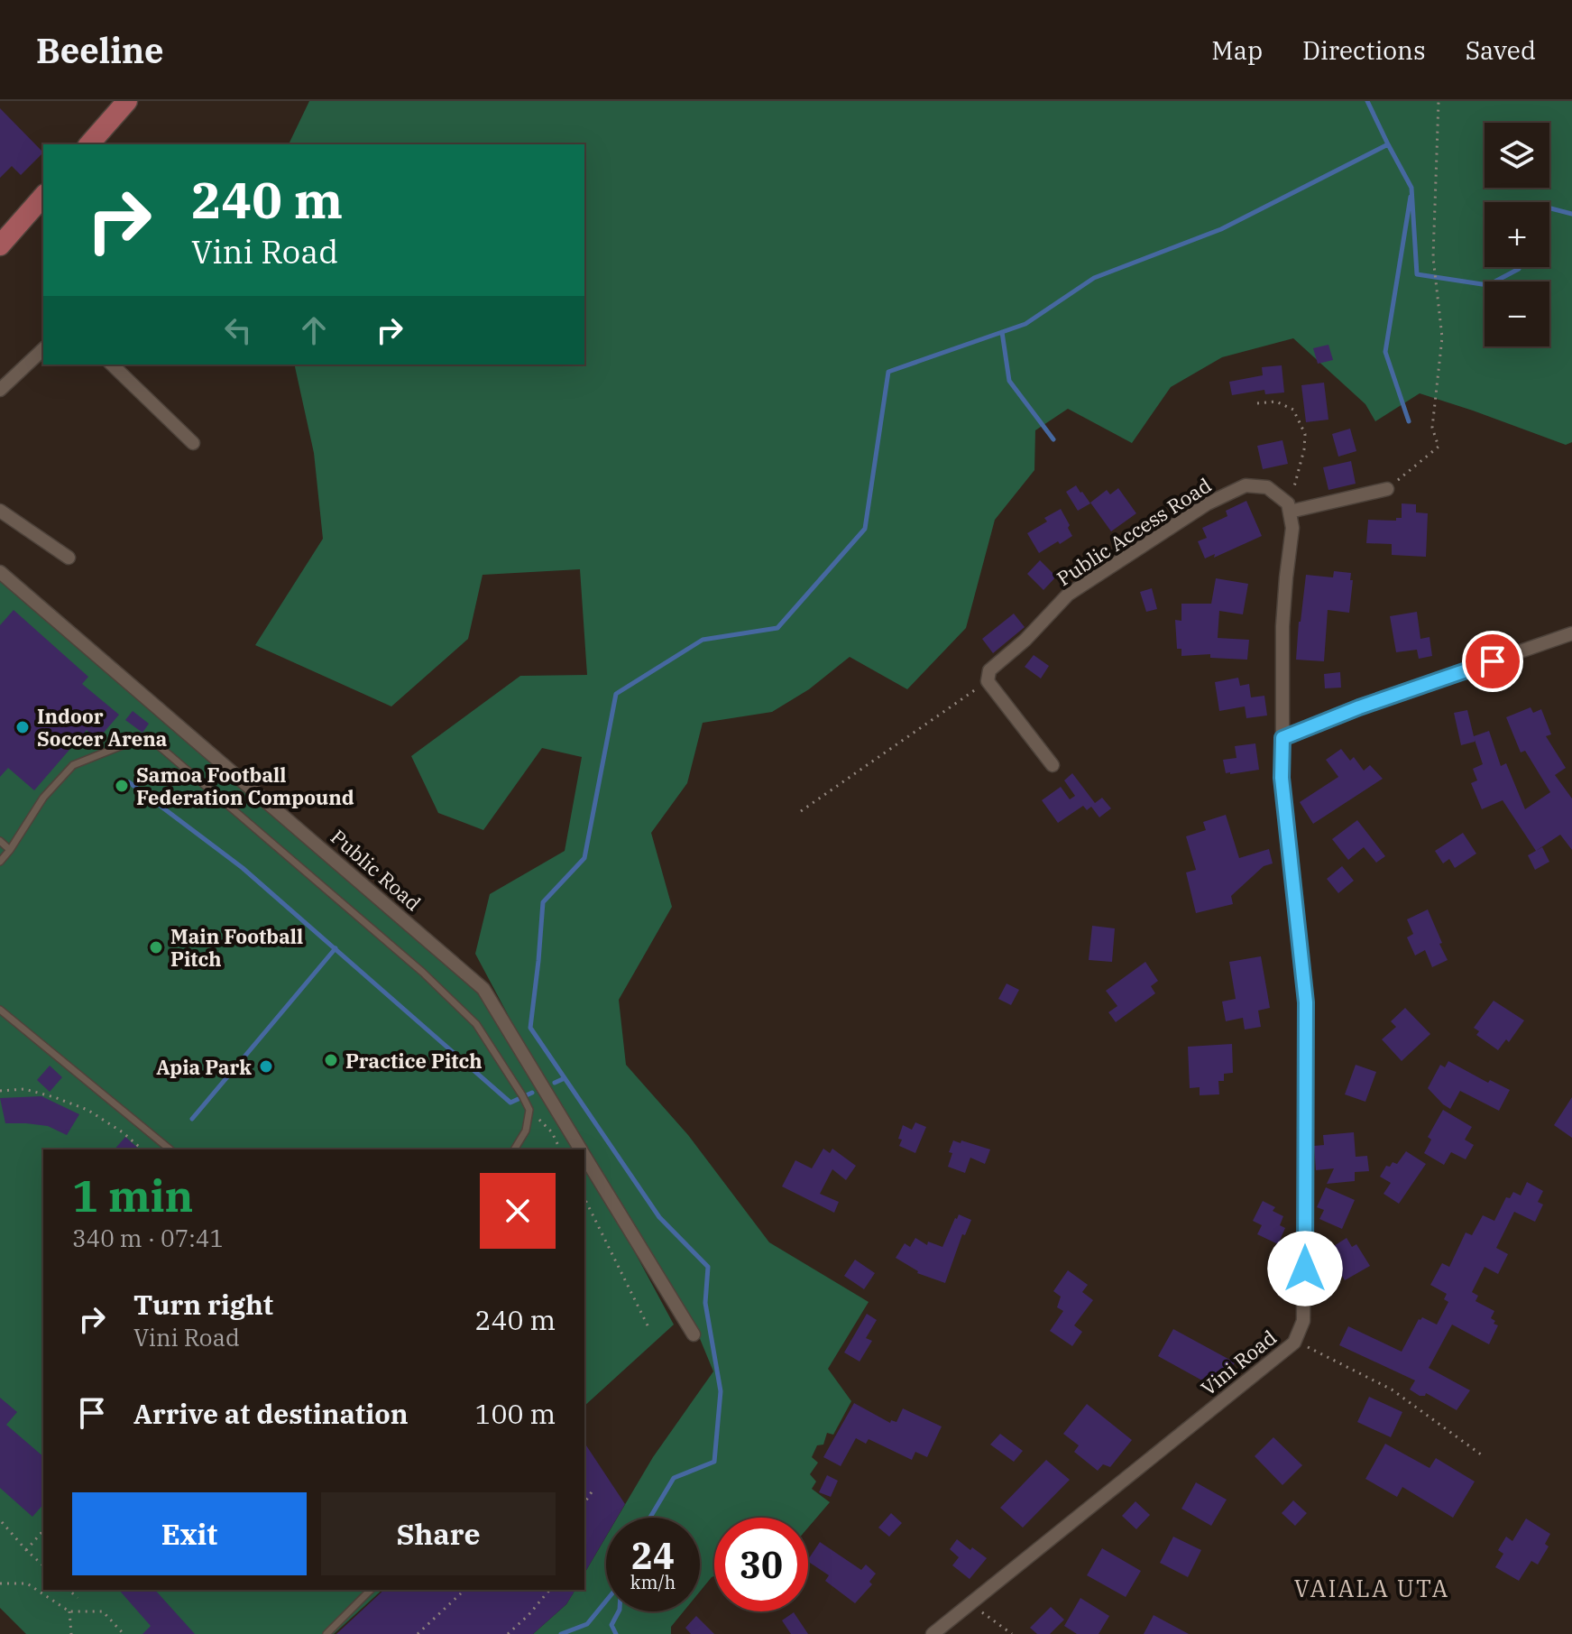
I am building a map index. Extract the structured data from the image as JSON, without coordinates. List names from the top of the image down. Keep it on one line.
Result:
{"streets":{"street":["Public Access Road","Public Road","Vini Road"]},"districts":["VAIALA UTA"],"places":["Indoor Soccer Arena","Samoa Football Federation Compound","Main Football Pitch","Practice Pitch","Apia Park"],"page":{"header":"Beeline","nav":["Map","Directions","Saved"],"map_buttons":["+","−"],"turn":["240 m","Vini Road"],"heading":["1 min","340 m · 07:41"],"list":[{"name":"Turn right","note":"Vini Road","value":"240 m"},{"name":"Arrive at destination","value":"100 m"}],"buttons":["Exit","Share"],"speed":"24 km/h","limit":"30"}}
